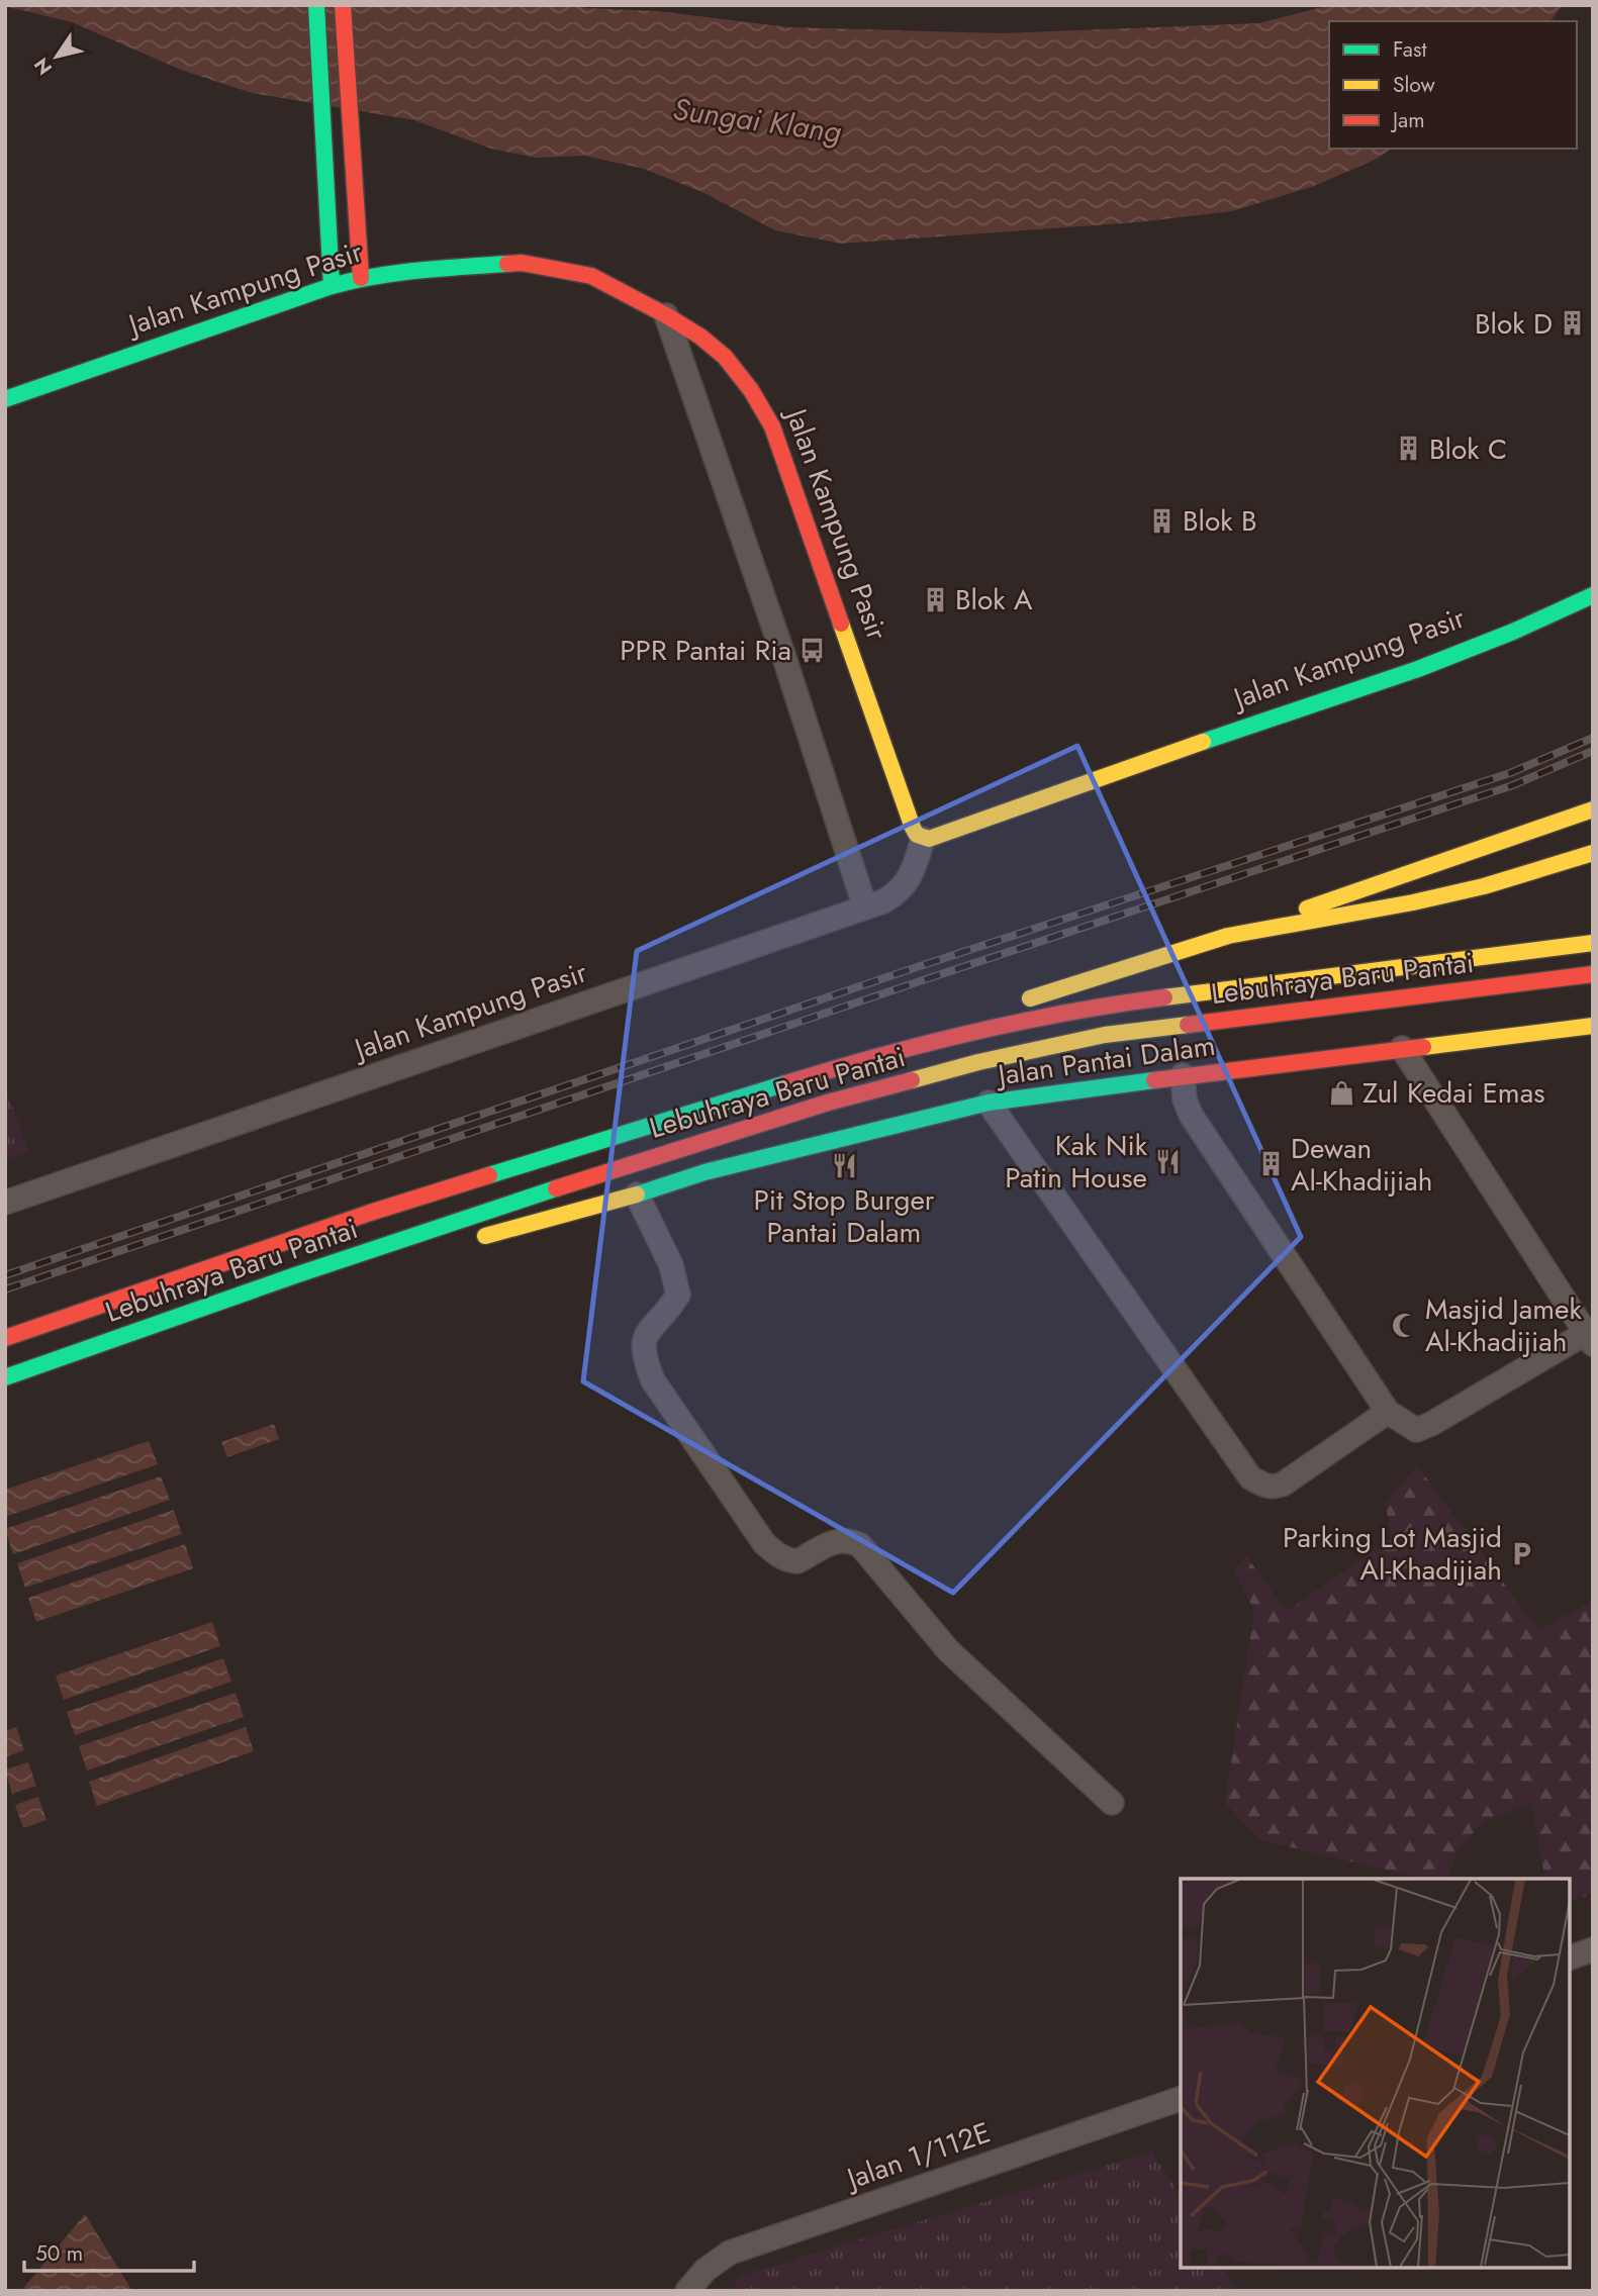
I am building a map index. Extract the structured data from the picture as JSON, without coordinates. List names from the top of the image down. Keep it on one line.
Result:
{"streets":{"main road":["Jalan Kampung Pasir","Lebuhraya Baru Pantai","Jalan Pantai Dalam"],"street":["Jalan 1/112E"]},"water":["Sungai Klang"],"places":{"building":["Blok D","Blok C","Blok B","Blok A","Dewan Al-Khadijiah"],"bus stop":["PPR Pantai Ria"],"shop":["Zul Kedai Emas"],"restaurant":["Kak Nik Patin House","Pit Stop Burger Pantai Dalam"],"mosque":["Masjid Jamek Al-Khadijiah"],"parking":["Parking Lot Masjid Al-Khadijiah"]},"legend":["Fast","Slow","Jam"],"scale_bar":"50 m","north":"bottom left"}
